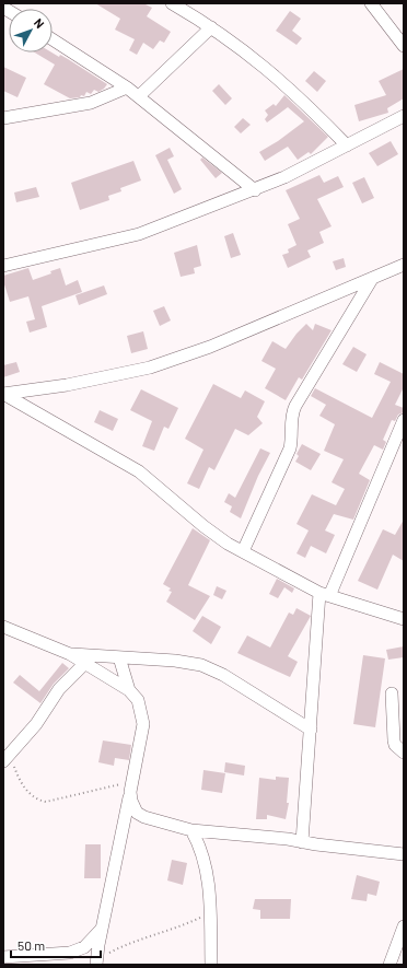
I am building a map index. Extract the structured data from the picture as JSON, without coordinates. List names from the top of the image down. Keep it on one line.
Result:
{"scale_bar":"50 m","north":"top right"}
